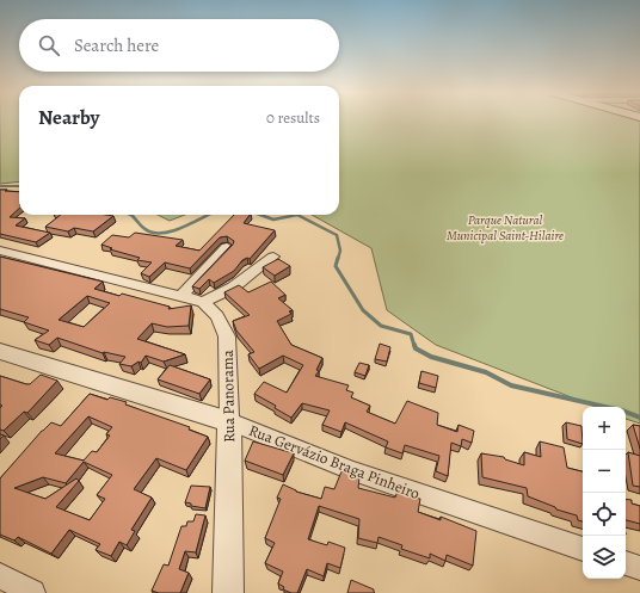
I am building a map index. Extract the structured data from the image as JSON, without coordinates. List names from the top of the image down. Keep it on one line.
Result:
{"streets":{"street":["Rua Panorama","Rua Gervázio Braga Pinheiro"]},"crossings":[["Rua Panorama","Rua Gervázio Braga Pinheiro"]],"parks":["Parque Natural Municipal Saint-Hilaire"],"page":{"search":"Search here","heading":["Nearby","0 results"],"map_buttons":["+","−"]}}
